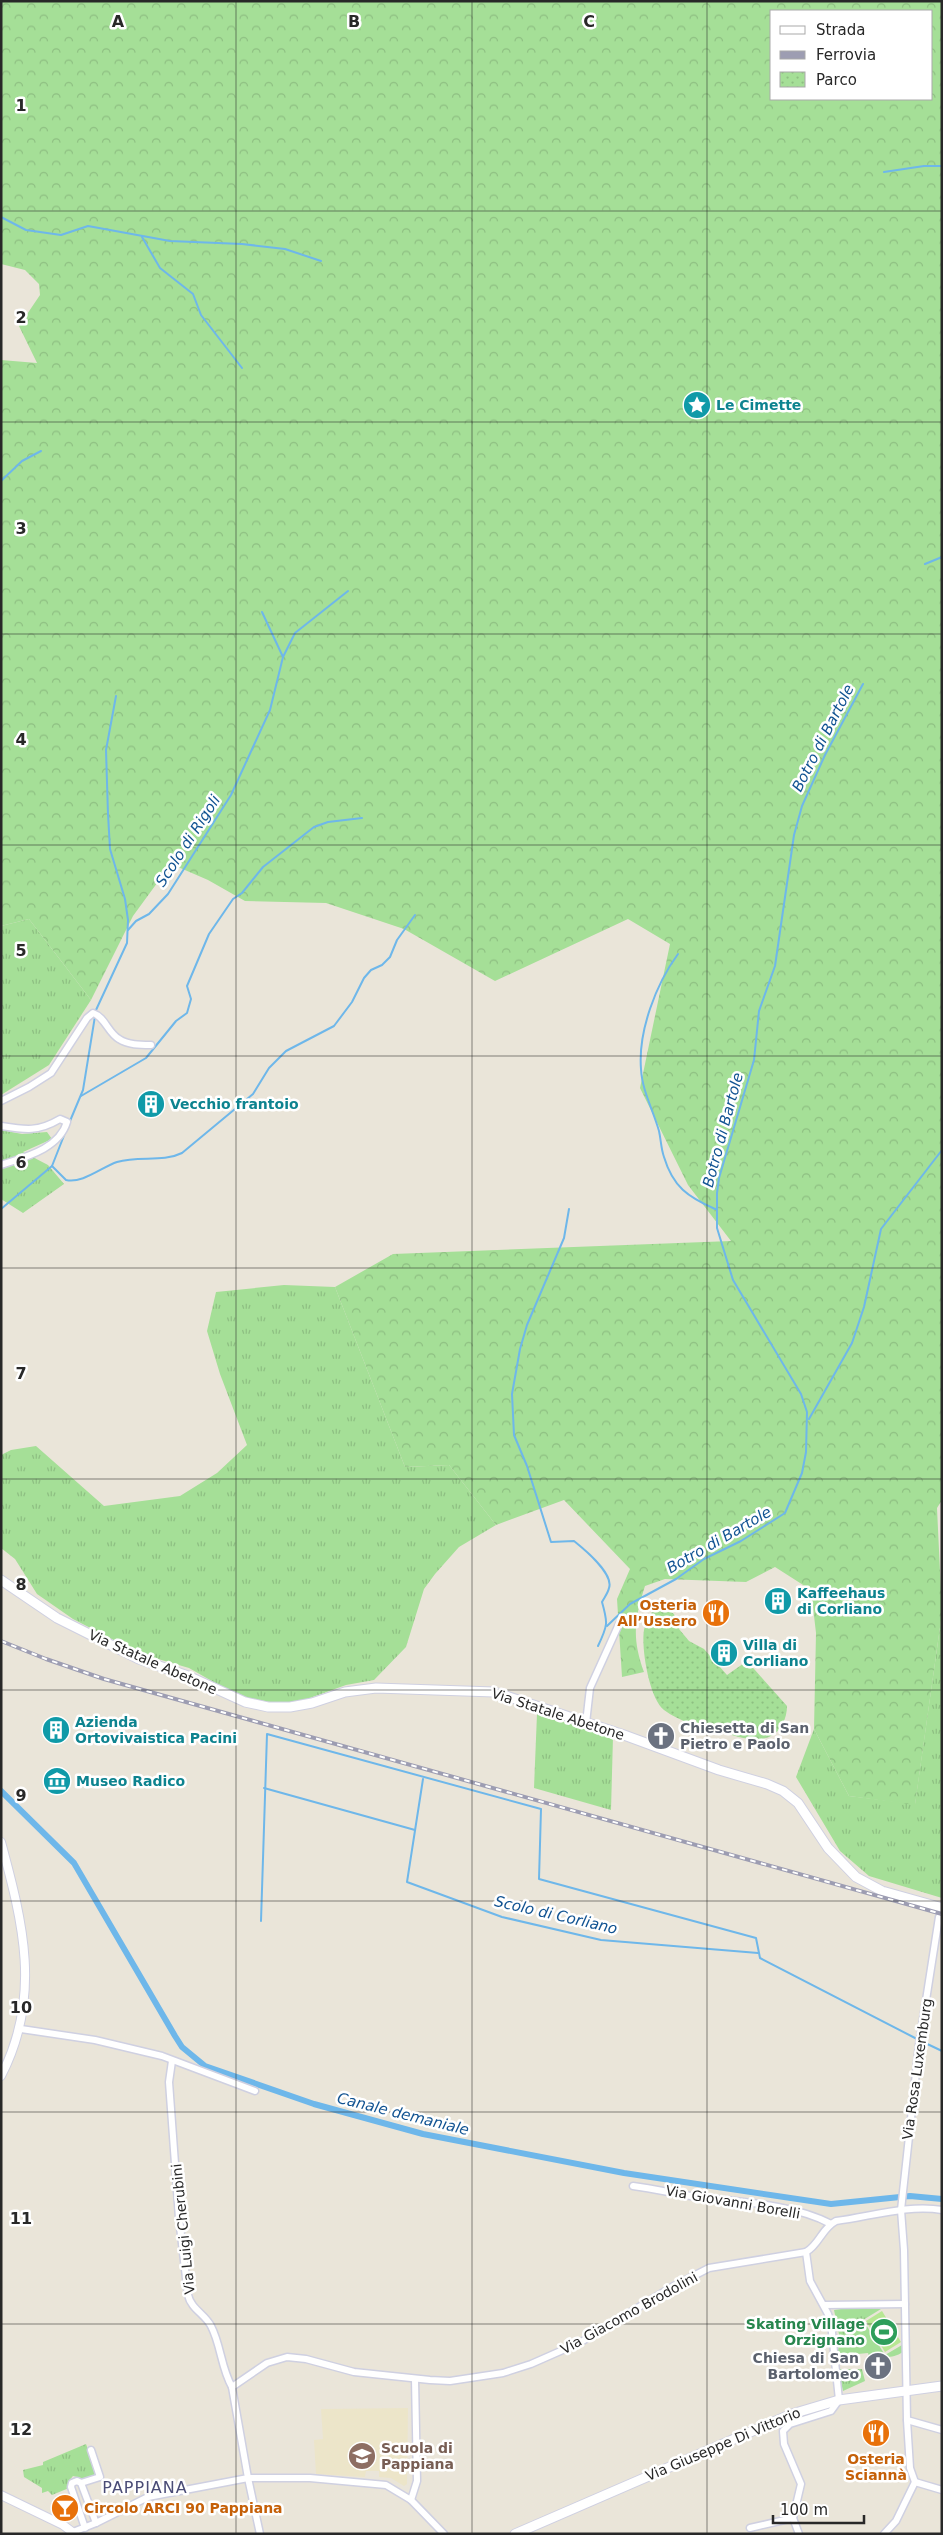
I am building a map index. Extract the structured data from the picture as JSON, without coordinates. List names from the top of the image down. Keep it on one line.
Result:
{"streets":{"main road":["Via Statale Abetone","Via Giuseppe Di Vittorio"],"street":["Via Rosa Luxemburg","Via Giovanni Borelli","Via Luigi Cherubini","Via Giacomo Brodolini"]},"crossings":[["Via Statale Abetone","Via Rosa Luxemburg"],["Via Luigi Cherubini","Via Giacomo Brodolini"]],"districts":["PAPPIANA"],"water":["Botro di Bartole","Scolo di Rigoli","Scolo di Corliano","Canale demaniale"],"places":{"place":["Le Cimette"],"building":["Vecchio frantoio","Kaffeehaus di Corliano","Villa di Corliano","Azienda Ortovivaistica Pacini"],"restaurant":["Osteria All’Ussero","Osteria Sciannà"],"church":["Chiesetta di San Pietro e Paolo","Chiesa di San Bartolomeo"],"museum":["Museo Radico"],"sports":["Skating Village Orzignano"],"school or university":["Scuola di Pappiana"],"bar":["Circolo ARCI 90 Pappiana"]},"legend":["Strada","Ferrovia","Parco"],"scale_bar":"100 m","grid":{"columns":["A","B","C"],"rows":["1","2","3","4","5","6","7","8","9","10","11","12"]}}
